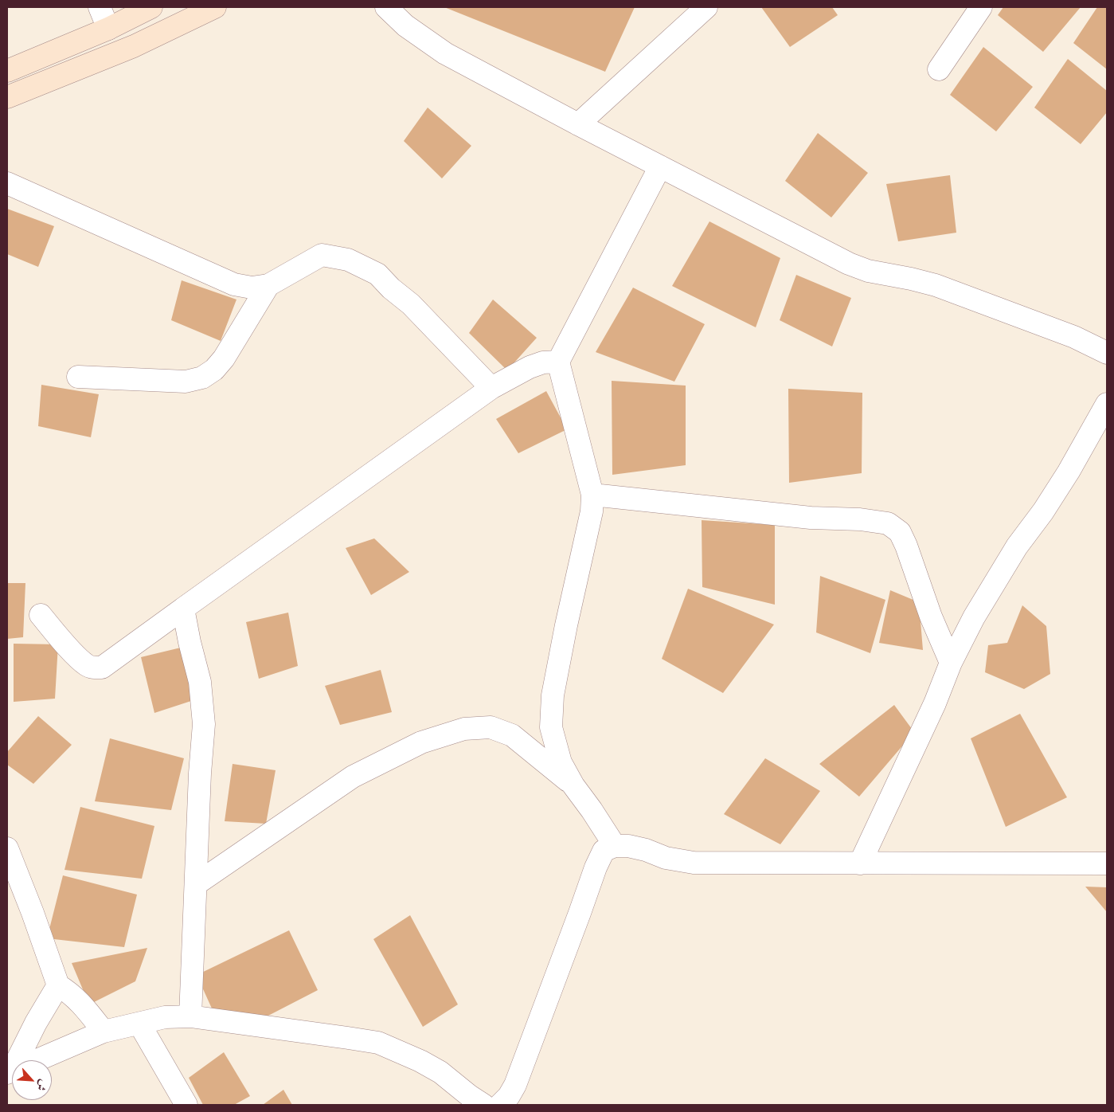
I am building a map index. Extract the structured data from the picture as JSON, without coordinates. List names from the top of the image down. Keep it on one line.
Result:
{"north":"bottom right"}
